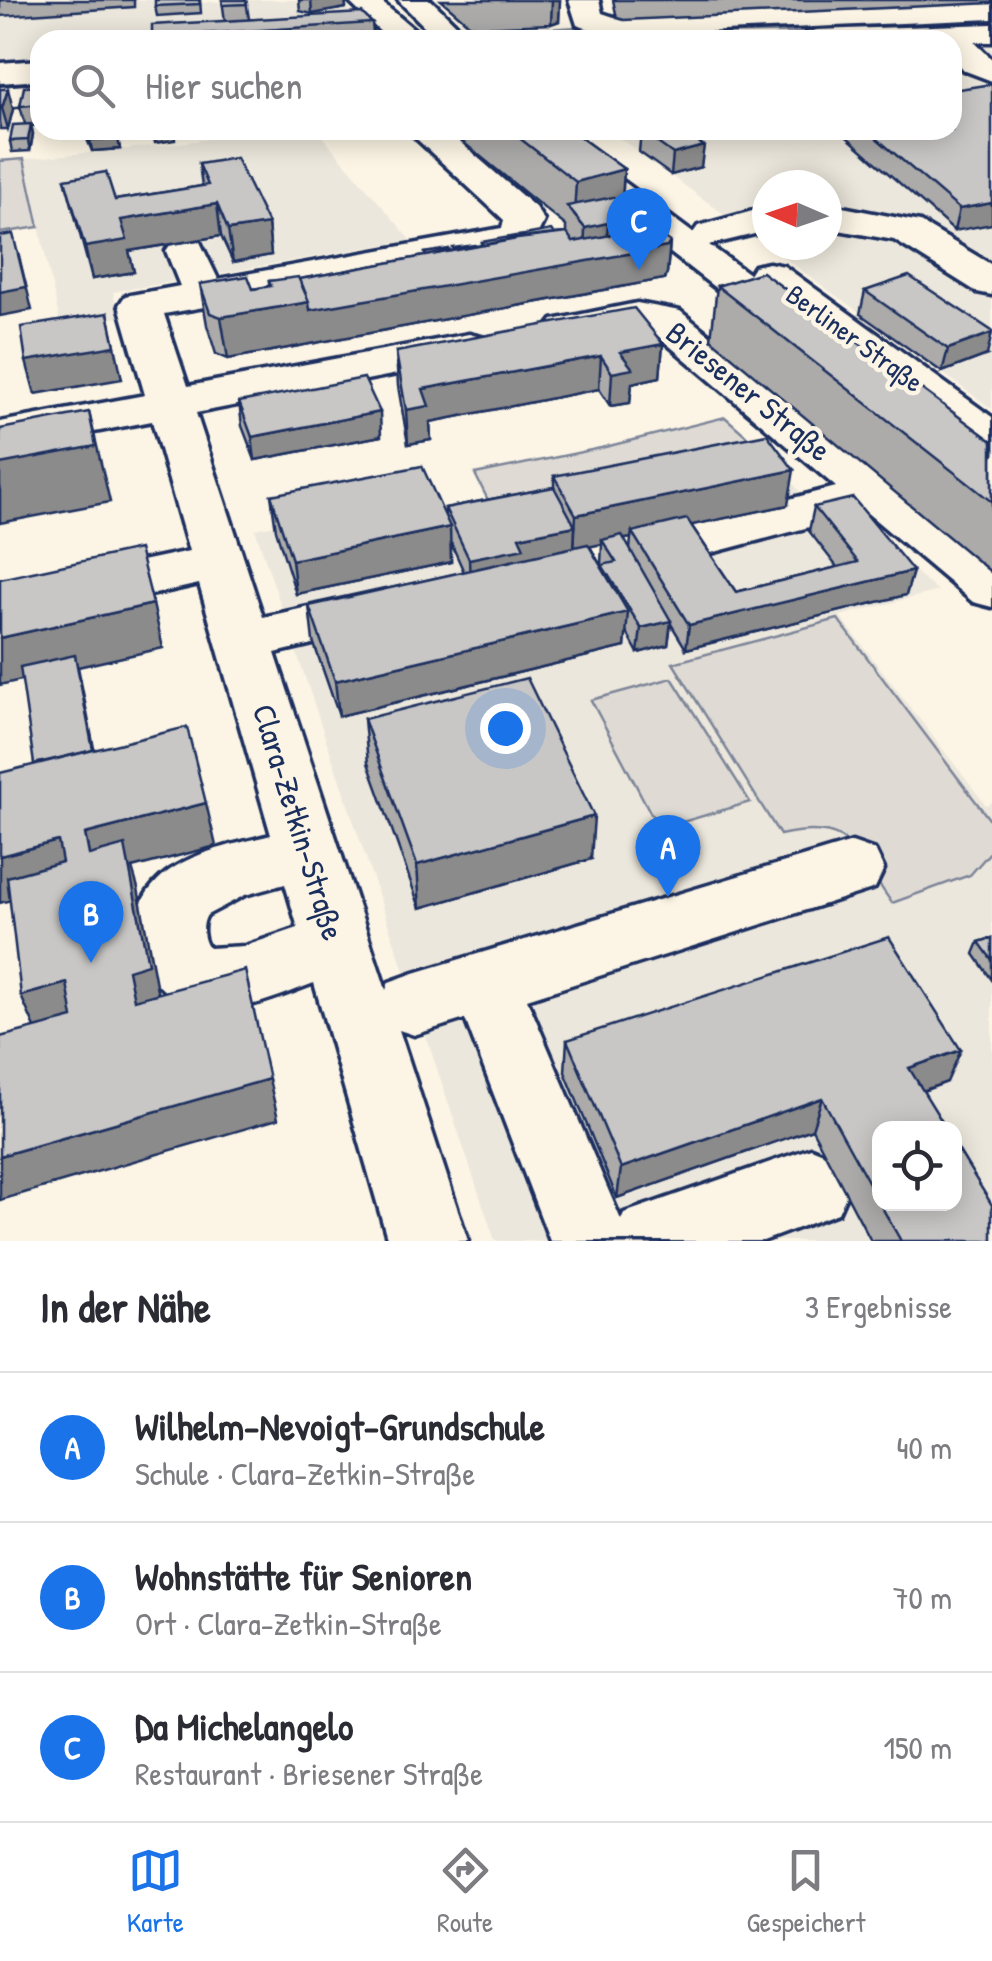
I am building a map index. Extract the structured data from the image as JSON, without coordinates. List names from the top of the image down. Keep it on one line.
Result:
{"streets":{"street":["Berliner Straße","Briesener Straße","Clara-Zetkin-Straße"]},"crossings":[["Briesener Straße","Clara-Zetkin-Straße"]],"north":"left","page":{"search":"Hier suchen","pins":["C","A","B"],"heading":["In der Nähe","3 Ergebnisse"],"list":[{"mark":"A","name":"Wilhelm-Nevoigt-Grundschule","note":"Schule · Clara-Zetkin-Straße","value":"40 m"},{"mark":"B","name":"Wohnstätte für Senioren","note":"Ort · Clara-Zetkin-Straße","value":"70 m"},{"mark":"C","name":"Da Michelangelo","note":"Restaurant · Briesener Straße","value":"150 m"}],"nav":["Karte","Route","Gespeichert"]}}
